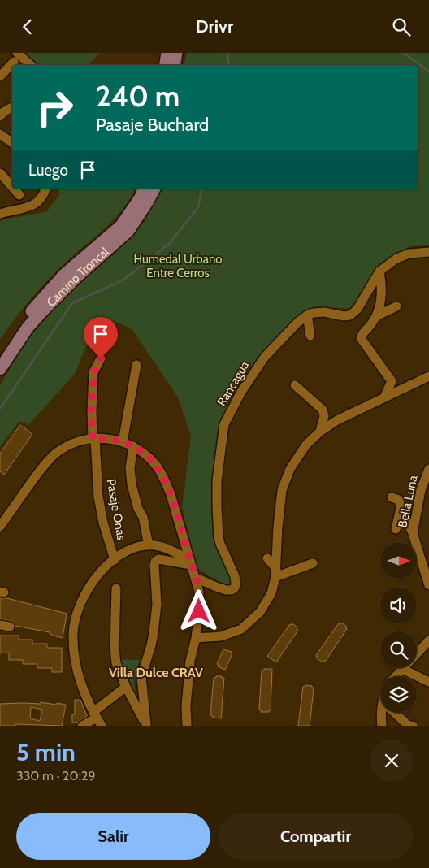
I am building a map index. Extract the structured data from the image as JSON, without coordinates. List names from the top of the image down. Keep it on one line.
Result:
{"streets":{"main road":["Camino Troncal"],"street":["Rancagua","Bella Luna","Pasaje Onas"]},"districts":["Villa Dulce CRAV"],"parks":["Humedal Urbano Entre Cerros"],"north":"right","page":{"header":"Drivr","turn":["240 m","Pasaje Buchard"],"then":"Luego","heading":["5 min","330 m · 20:29"],"buttons":["Salir","Compartir"]}}
